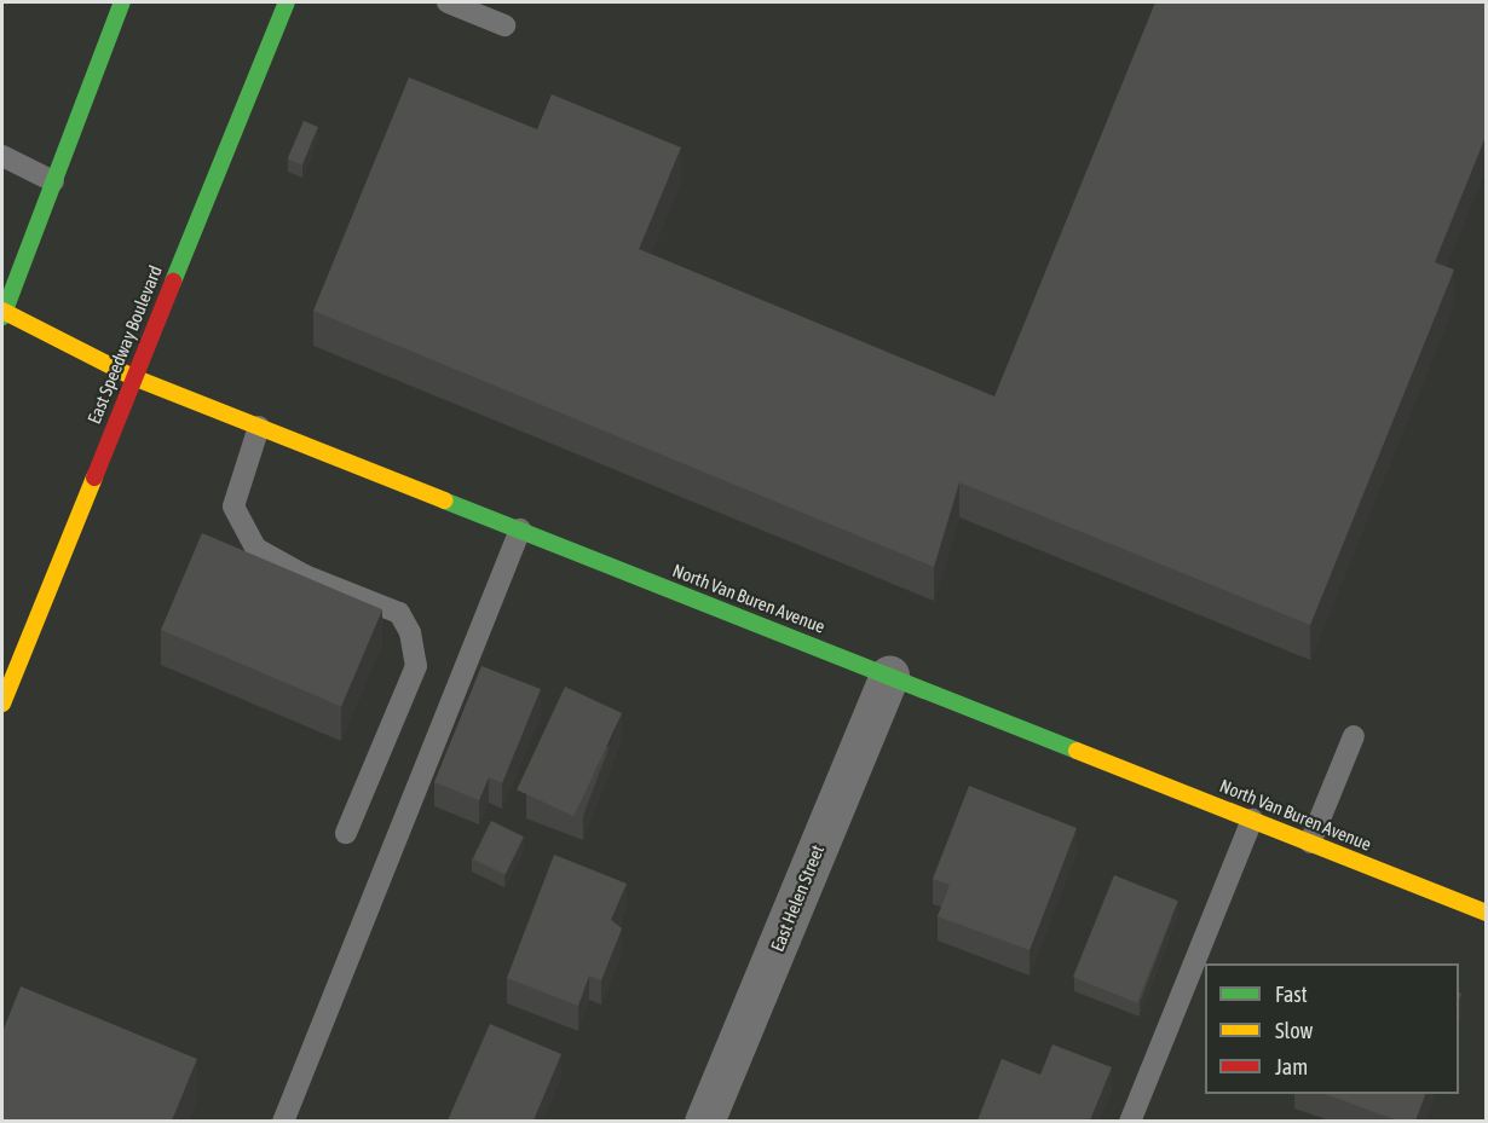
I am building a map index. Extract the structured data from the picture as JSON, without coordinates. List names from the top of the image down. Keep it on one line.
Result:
{"streets":{"street":["East Speedway Boulevard","North Van Buren Avenue","East Helen Street"]},"crossings":[["East Speedway Boulevard","North Van Buren Avenue"],["North Van Buren Avenue","East Helen Street"]],"legend":["Fast","Slow","Jam"]}
